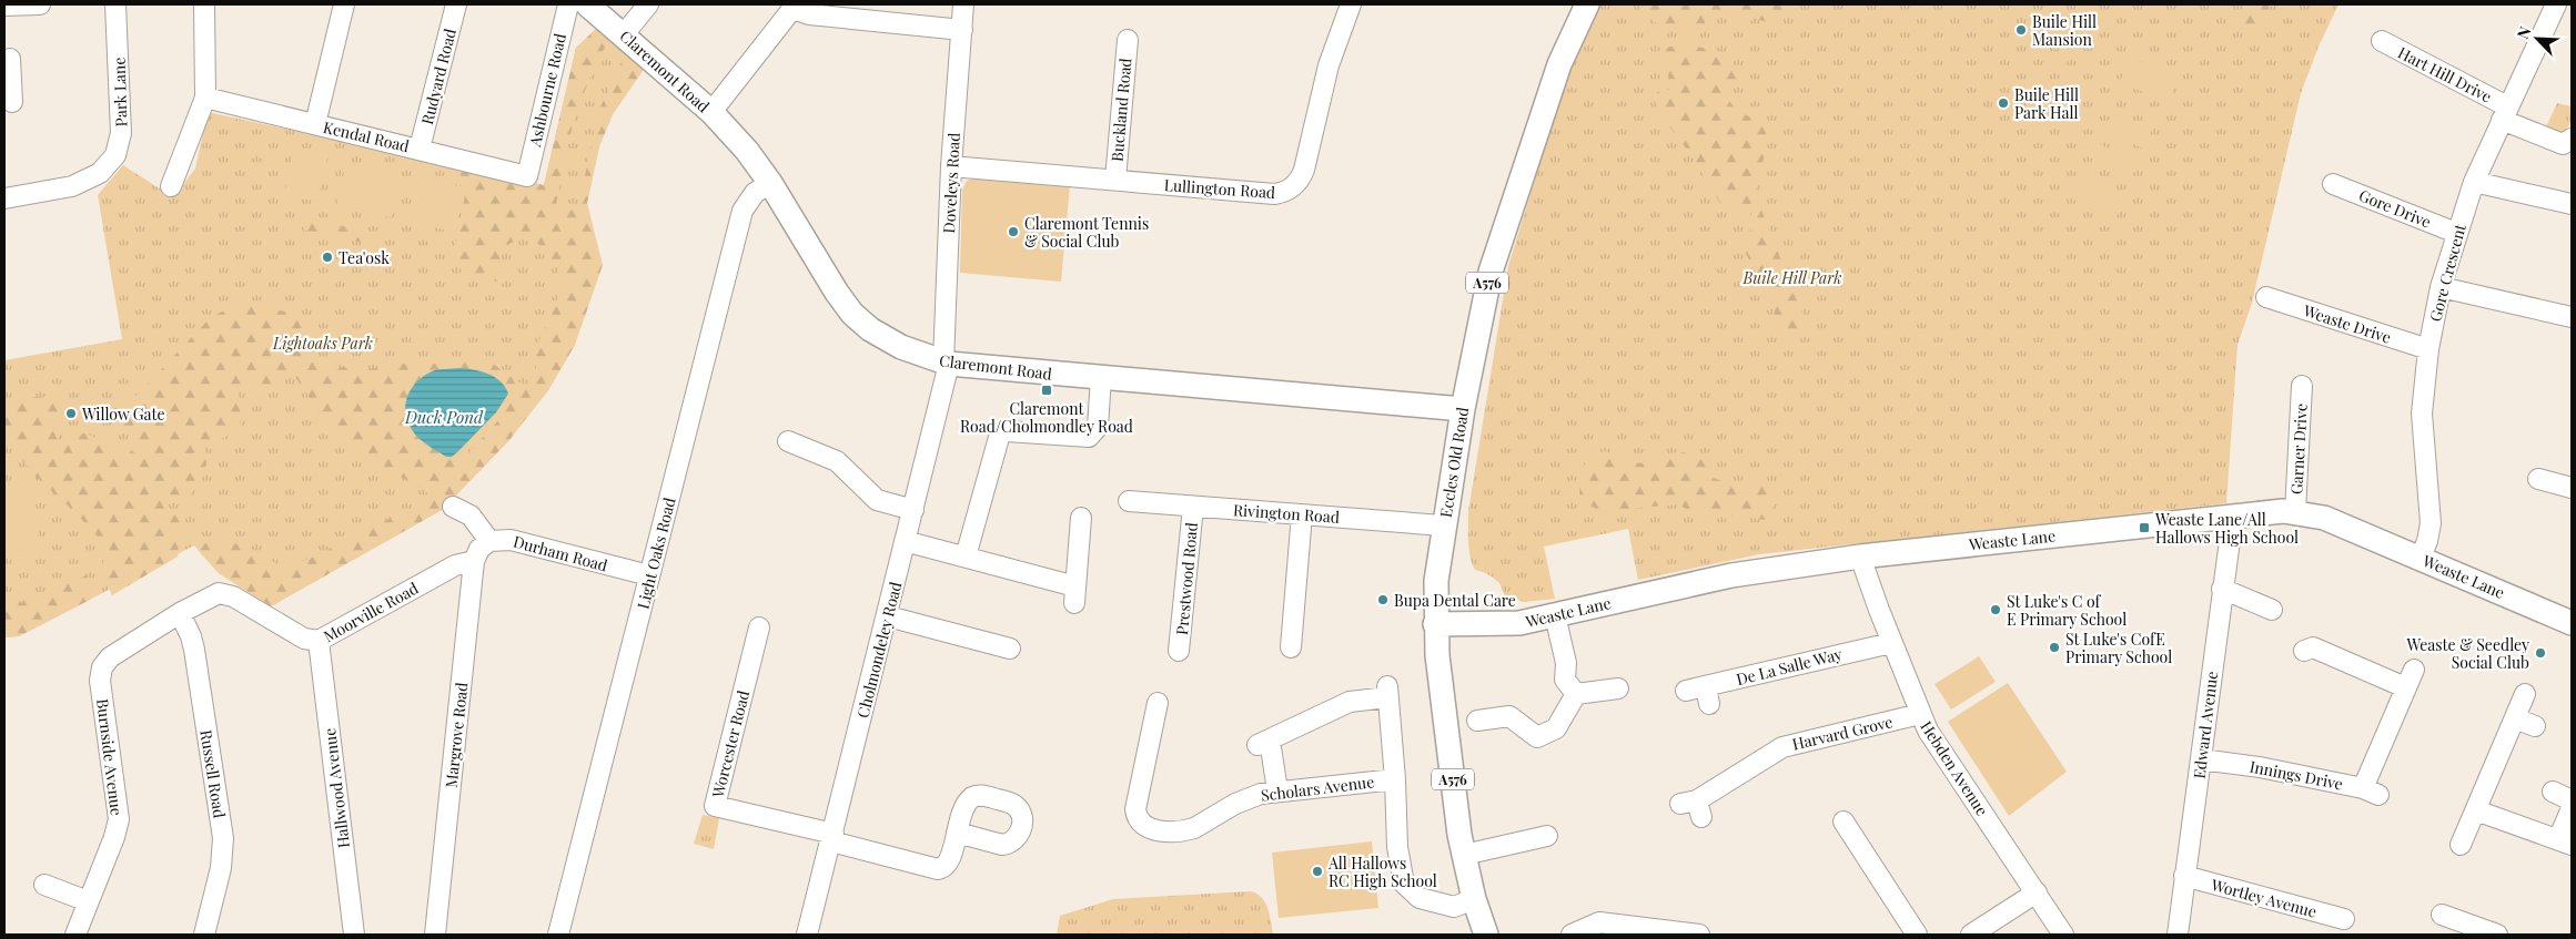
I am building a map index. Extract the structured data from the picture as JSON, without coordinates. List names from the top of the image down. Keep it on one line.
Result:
{"streets":{"main road":["Claremont Road","A576","Eccles Old Road","Weaste Lane"],"street":["Hart Hill Drive","Rudyard Road","Ashbourne Road","Park Lane","Buckland Road","Kendal Road","Doveleys Road","Lullington Road","Gore Drive","Gore Crescent","Weaste Drive","Garner Drive","Rivington Road","Durham Road","Light Oaks Road","Prestwood Road","Moorville Road","Cholmondeley Road","De La Salle Way","Edward Avenue","Harvard Grove","Margrove Road","Worcester Road","Burnside Avenue","Hebden Avenue","Russell Road","Innings Drive","Hallwood Avenue","Scholars Avenue","Wortley Avenue"]},"crossings":[["Claremont Road","Doveleys Road"],["Claremont Road","Eccles Old Road"],["Claremont Road","Light Oaks Road"],["Claremont Road","Cholmondeley Road"],["Hart Hill Drive","Gore Crescent"],["Rudyard Road","Kendal Road"],["Ashbourne Road","Kendal Road"],["Buckland Road","Lullington Road"],["Doveleys Road","Lullington Road"],["Doveleys Road","Cholmondeley Road"],["Gore Drive","Gore Crescent"],["Gore Crescent","Weaste Drive"],["Gore Crescent","Weaste Lane"],["Garner Drive","Weaste Lane"],["Eccles Old Road","Rivington Road"],["Eccles Old Road","Weaste Lane"],["Rivington Road","Prestwood Road"],["Weaste Lane","Edward Avenue"],["Weaste Lane","Hebden Avenue"],["Durham Road","Light Oaks Road"],["Moorville Road","Margrove Road"],["Moorville Road","Burnside Avenue"],["Moorville Road","Russell Road"],["Moorville Road","Hallwood Avenue"],["Cholmondeley Road","Worcester Road"],["De La Salle Way","Hebden Avenue"],["Edward Avenue","Innings Drive"],["Edward Avenue","Wortley Avenue"],["Harvard Grove","Hebden Avenue"],["Burnside Avenue","Russell Road"]],"water":["Duck Pond"],"parks":["Buile Hill Park","Lightoaks Park"],"places":{"other":["Buile Hill Mansion","Buile Hill Park Hall","Claremont Tennis & Social Club","Tea'osk","Willow Gate","Bupa Dental Care","St Luke's C of E Primary School","St Luke's CofE Primary School","Weaste & Seedley Social Club","All Hallows RC High School"],"transit":["Claremont Road/Cholmondley Road","Weaste Lane/All Hallows High School"]},"north":"top left"}
